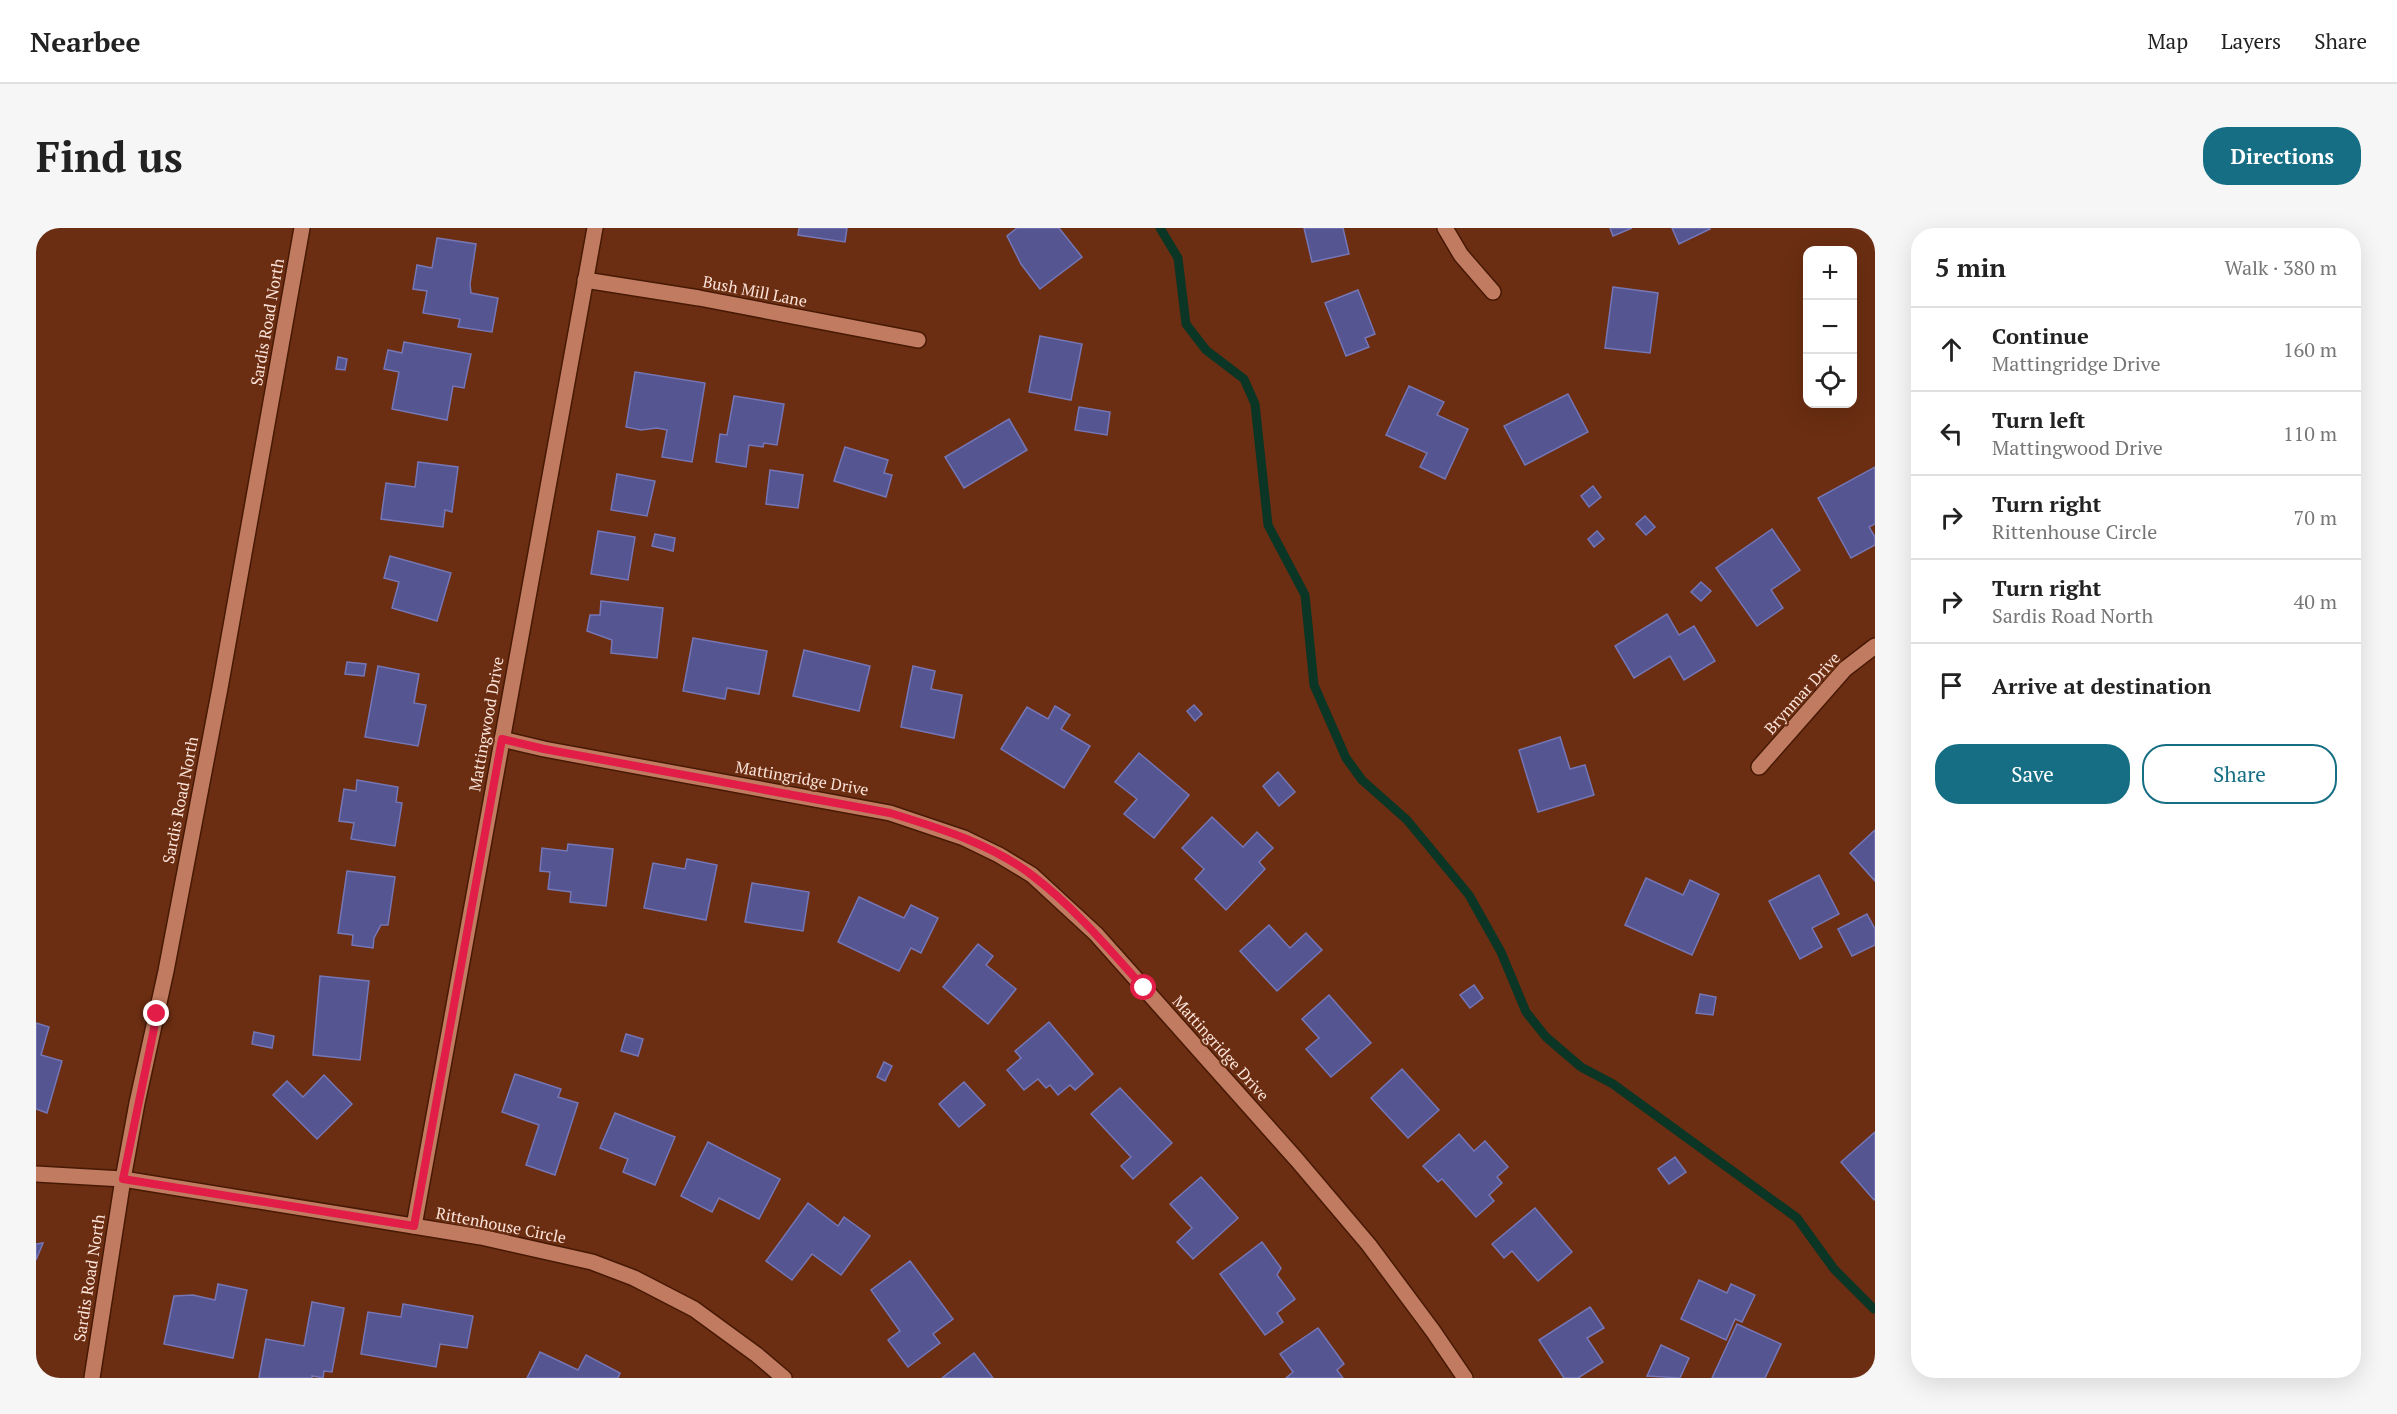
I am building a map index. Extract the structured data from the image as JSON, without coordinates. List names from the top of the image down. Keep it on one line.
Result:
{"streets":{"street":["Bush Mill Lane","Sardis Road North","Brynmar Drive","Mattingwood Drive","Mattingridge Drive","Rittenhouse Circle"]},"crossings":[["Bush Mill Lane","Mattingwood Drive"],["Sardis Road North","Rittenhouse Circle"],["Mattingwood Drive","Mattingridge Drive"],["Mattingwood Drive","Rittenhouse Circle"]],"page":{"header":"Nearbee","nav":["Map","Layers","Share"],"buttons":["Directions",["Save","Share"]],"title":"Find us","heading":["5 min","Walk · 380 m"],"map_buttons":["+","−"],"list":[["Continue","Mattingridge Drive","160 m"],["Turn left","Mattingwood Drive","110 m"],["Turn right","Rittenhouse Circle","70 m"],["Turn right","Sardis Road North","40 m"],"Arrive at destination"]}}
